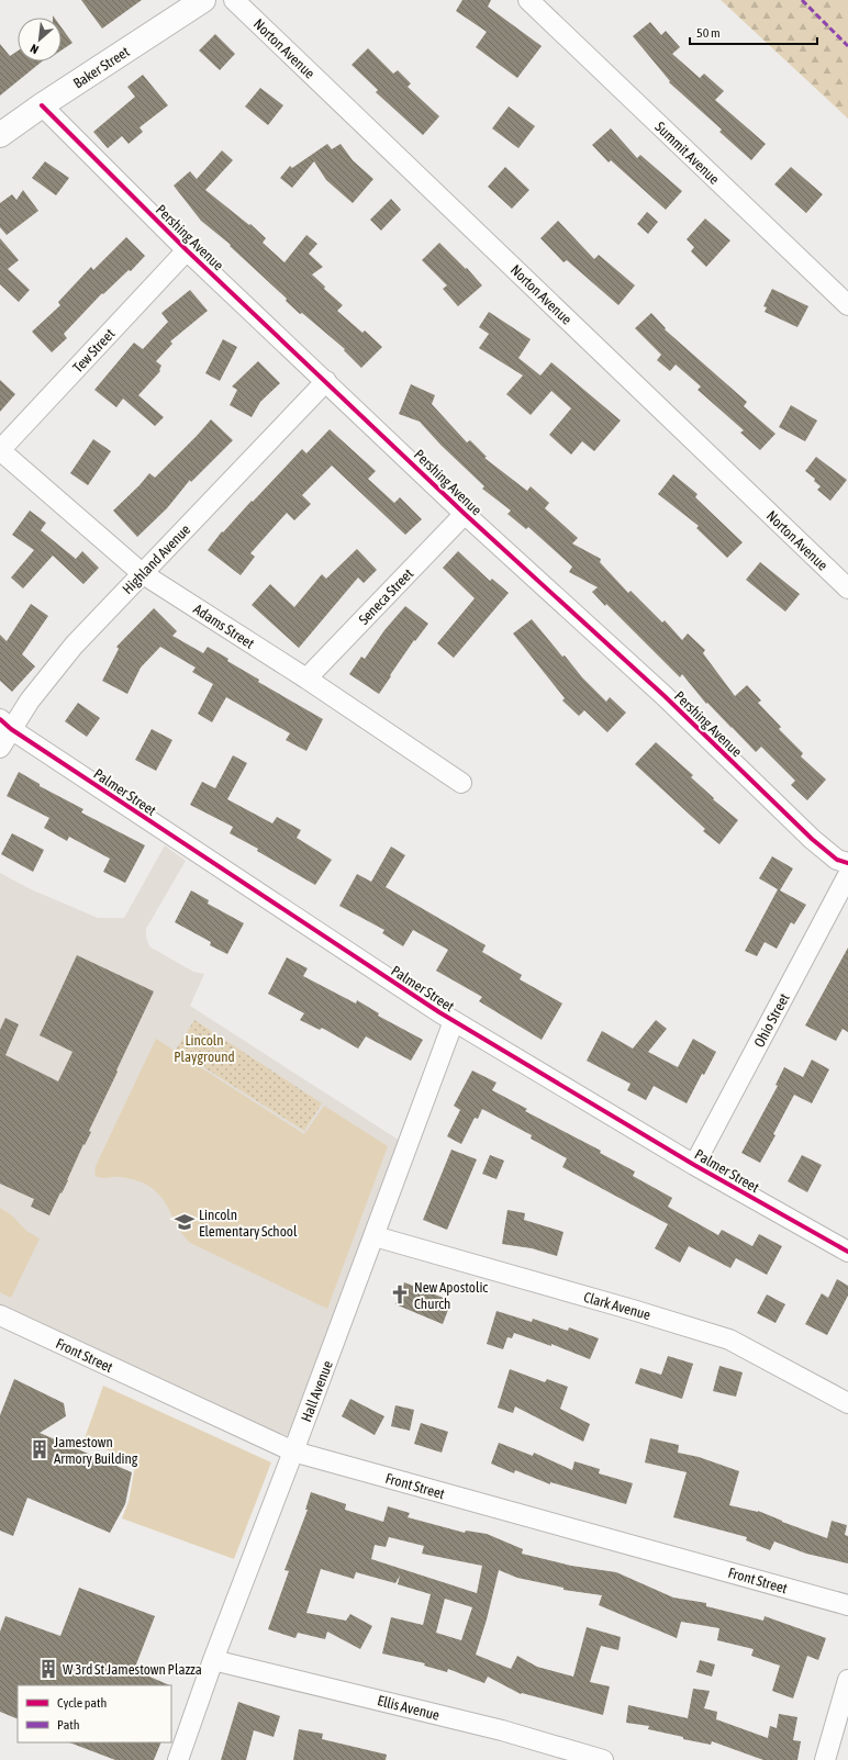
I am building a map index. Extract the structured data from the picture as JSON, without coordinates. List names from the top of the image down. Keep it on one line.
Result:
{"streets":{"street":["Norton Avenue","Baker Street","Summit Avenue","Pershing Avenue","Tew Street","Highland Avenue","Seneca Street","Adams Street","Palmer Street","Ohio Street","Clark Avenue","Front Street","Hall Avenue","Ellis Avenue"]},"crossings":[["Baker Street","Pershing Avenue"],["Pershing Avenue","Tew Street"],["Pershing Avenue","Highland Avenue"],["Pershing Avenue","Seneca Street"],["Tew Street","Adams Street"],["Highland Avenue","Adams Street"],["Highland Avenue","Palmer Street"],["Seneca Street","Adams Street"],["Palmer Street","Ohio Street"],["Palmer Street","Hall Avenue"],["Clark Avenue","Hall Avenue"],["Front Street","Hall Avenue"],["Hall Avenue","Ellis Avenue"]],"parks":["Lincoln Playground"],"places":{"school or university":["Lincoln Elementary School"],"church":["New Apostolic Church"],"building":["Jamestown Armory Building","W 3rd St Jamestown Plazza"]},"legend":["Cycle path","Path"],"scale_bar":"50 m","north":"bottom left"}
